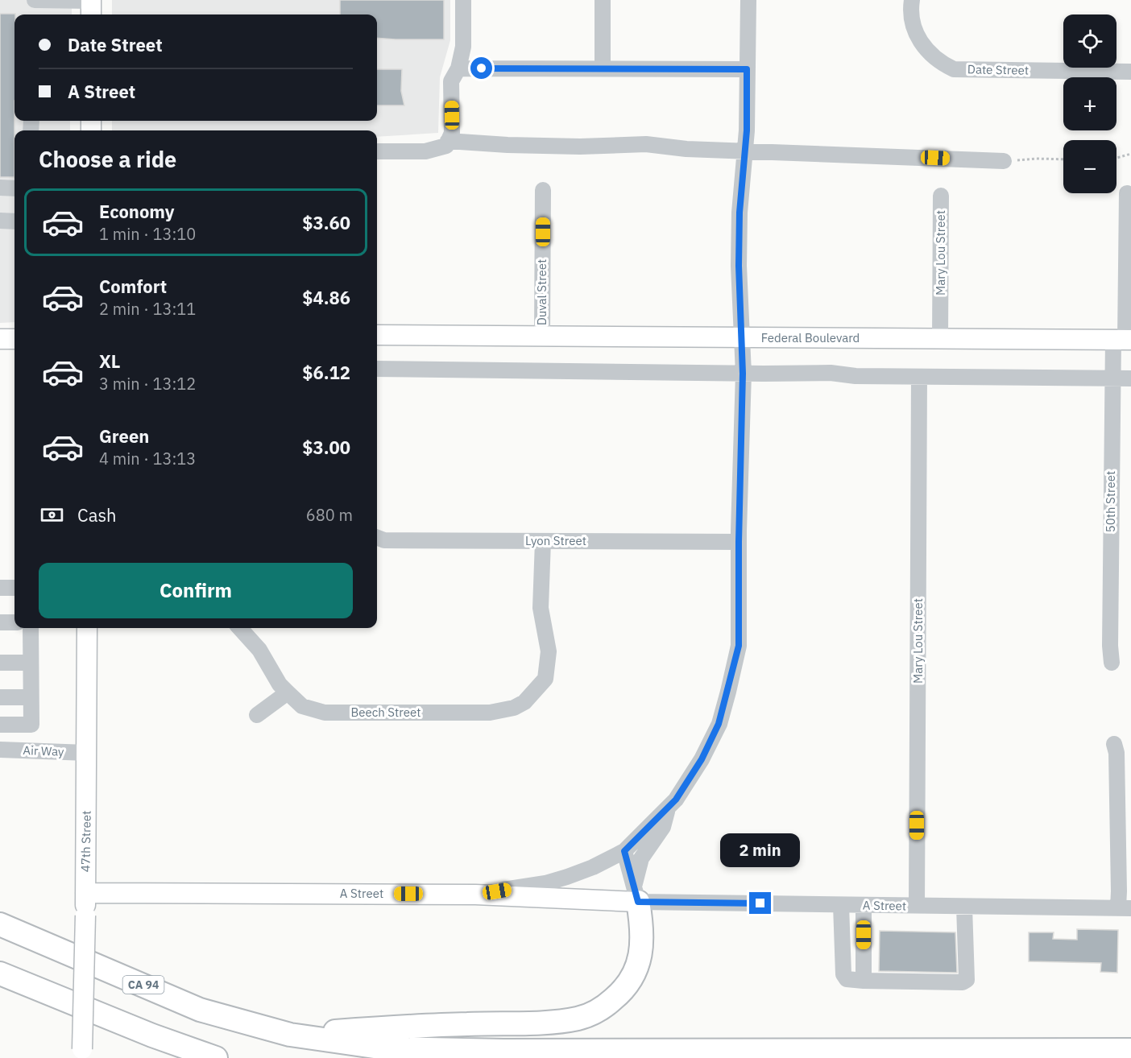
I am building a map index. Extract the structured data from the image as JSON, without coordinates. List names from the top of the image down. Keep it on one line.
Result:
{"streets":{"highway":["CA 94"],"main road":["Federal Boulevard","47th Street","A Street"],"street":["Date Street","Mary Lou Street","Duval Street","50th Street","Lyon Street","Beech Street","Air Way"]},"crossings":[["Mary Lou Street","Federal Boulevard"],["Mary Lou Street","A Street"],["Duval Street","Federal Boulevard"],["Federal Boulevard","50th Street"],["Lyon Street","Beech Street"],["Air Way","47th Street"],["47th Street","A Street"]],"page":{"map_buttons":["+","−"],"banner":["Date Street","A Street"],"heading":"Choose a ride","list":[{"name":"Economy","note":"1 min · 13:10","value":"$3.60"},{"name":"Comfort","note":"2 min · 13:11","value":"$4.86"},{"name":"XL","note":"3 min · 13:12","value":"$6.12"},{"name":"Green","note":"4 min · 13:13","value":"$3.00"}],"pay":["Cash","680 m"],"buttons":"Confirm","bubble":"2 min"}}
